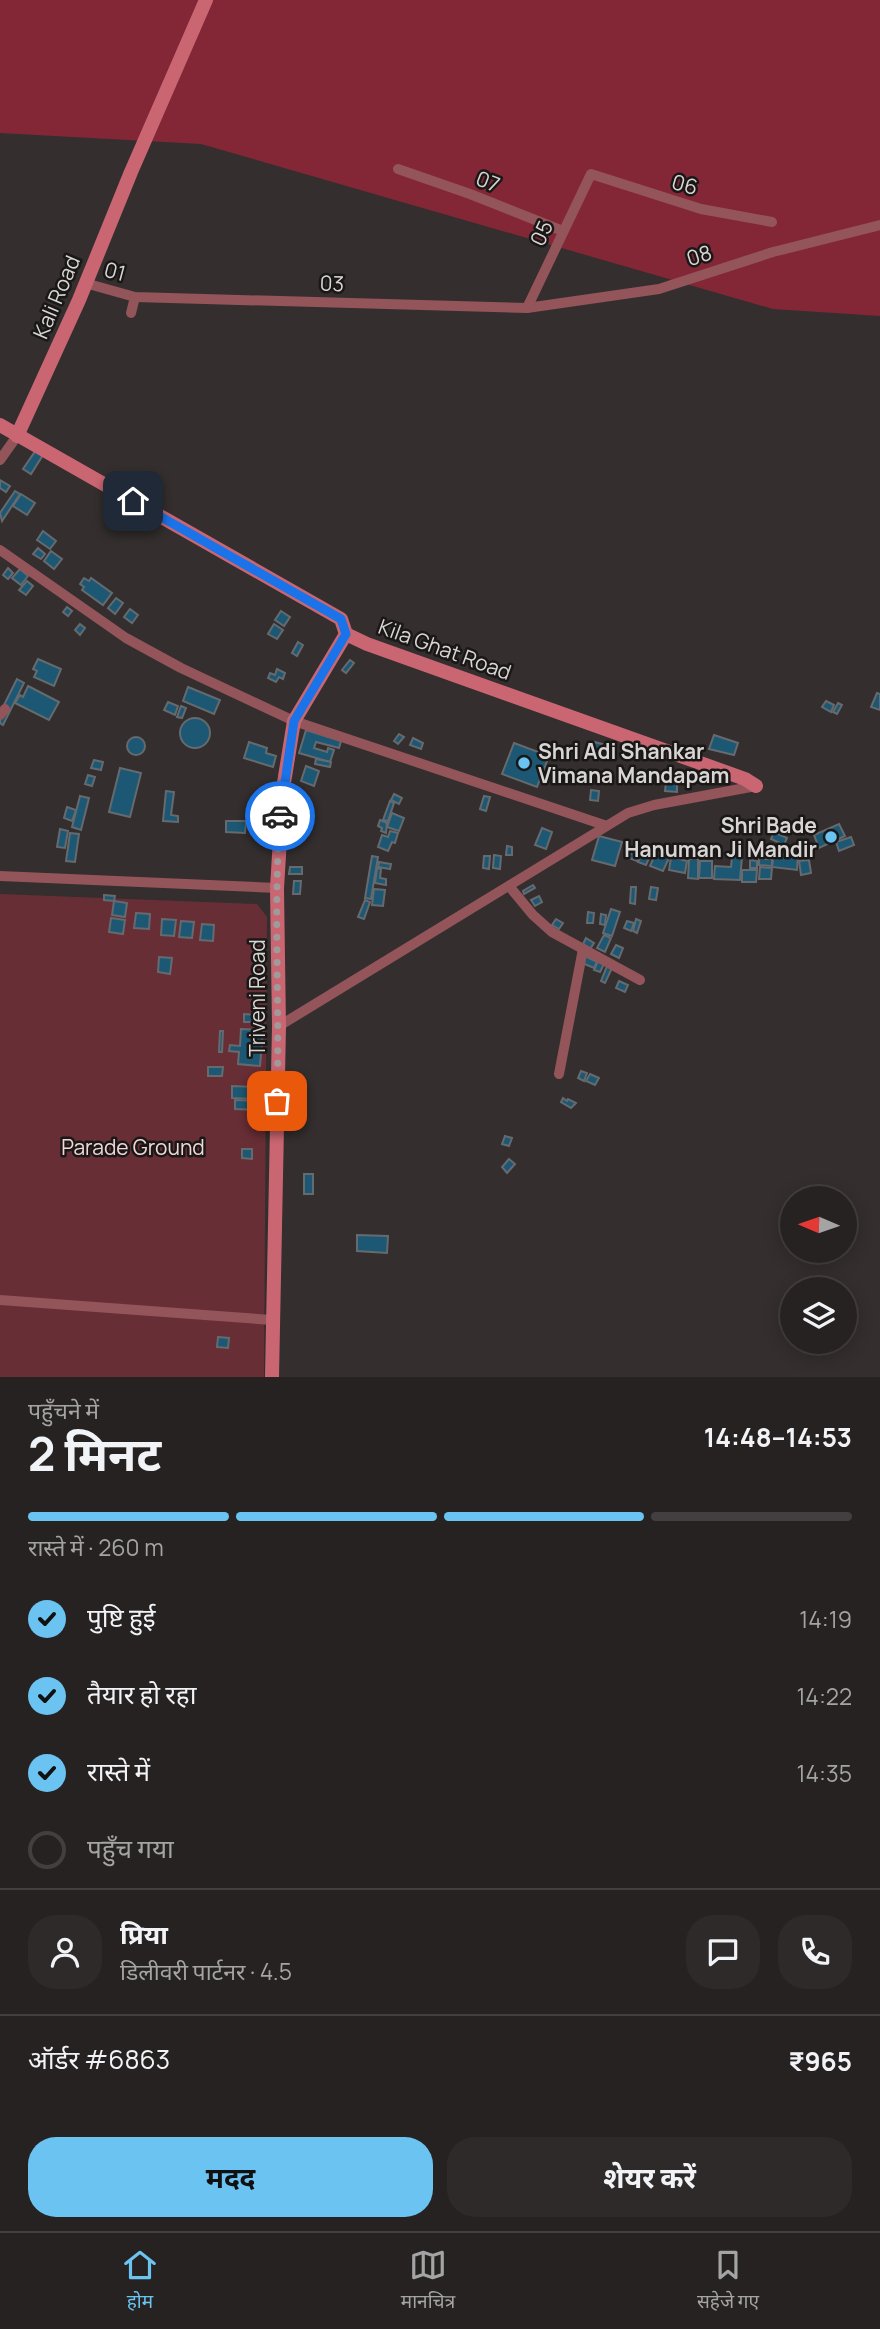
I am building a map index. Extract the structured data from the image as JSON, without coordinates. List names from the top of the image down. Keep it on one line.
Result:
{"streets":{"main road":["Kali Road","Kila Ghat Road","Triveni Road"],"street":["07","06","05","08","01","03"]},"crossings":[["07","05"],["06","05"],["05","08"],["05","03"],["08","03"],["01","03"],["01","Kali Road"],["Kali Road","Kila Ghat Road"],["Kila Ghat Road","Triveni Road"]],"parks":["Parade Ground"],"places":["Shri Adi Shankar Vimana Mandapam","Shri Bade Hanuman Ji Mandir"],"north":"left","page":{"heading":["2 मिनट","पहुँचने में","14:48–14:53"],"panel":["प्रिया","डिलीवरी पार्टनर · 4.5","ऑर्डर #6863","₹965"],"bar":"रास्ते में · 260 m","list":[["पुष्टि हुई","14:19"],["तैयार हो रहा","14:22"],["रास्ते में","14:35"],"पहुँच गया"],"buttons":["मदद","शेयर करें"],"tabs":["होम","मानचित्र","सहेजे गए"]}}
